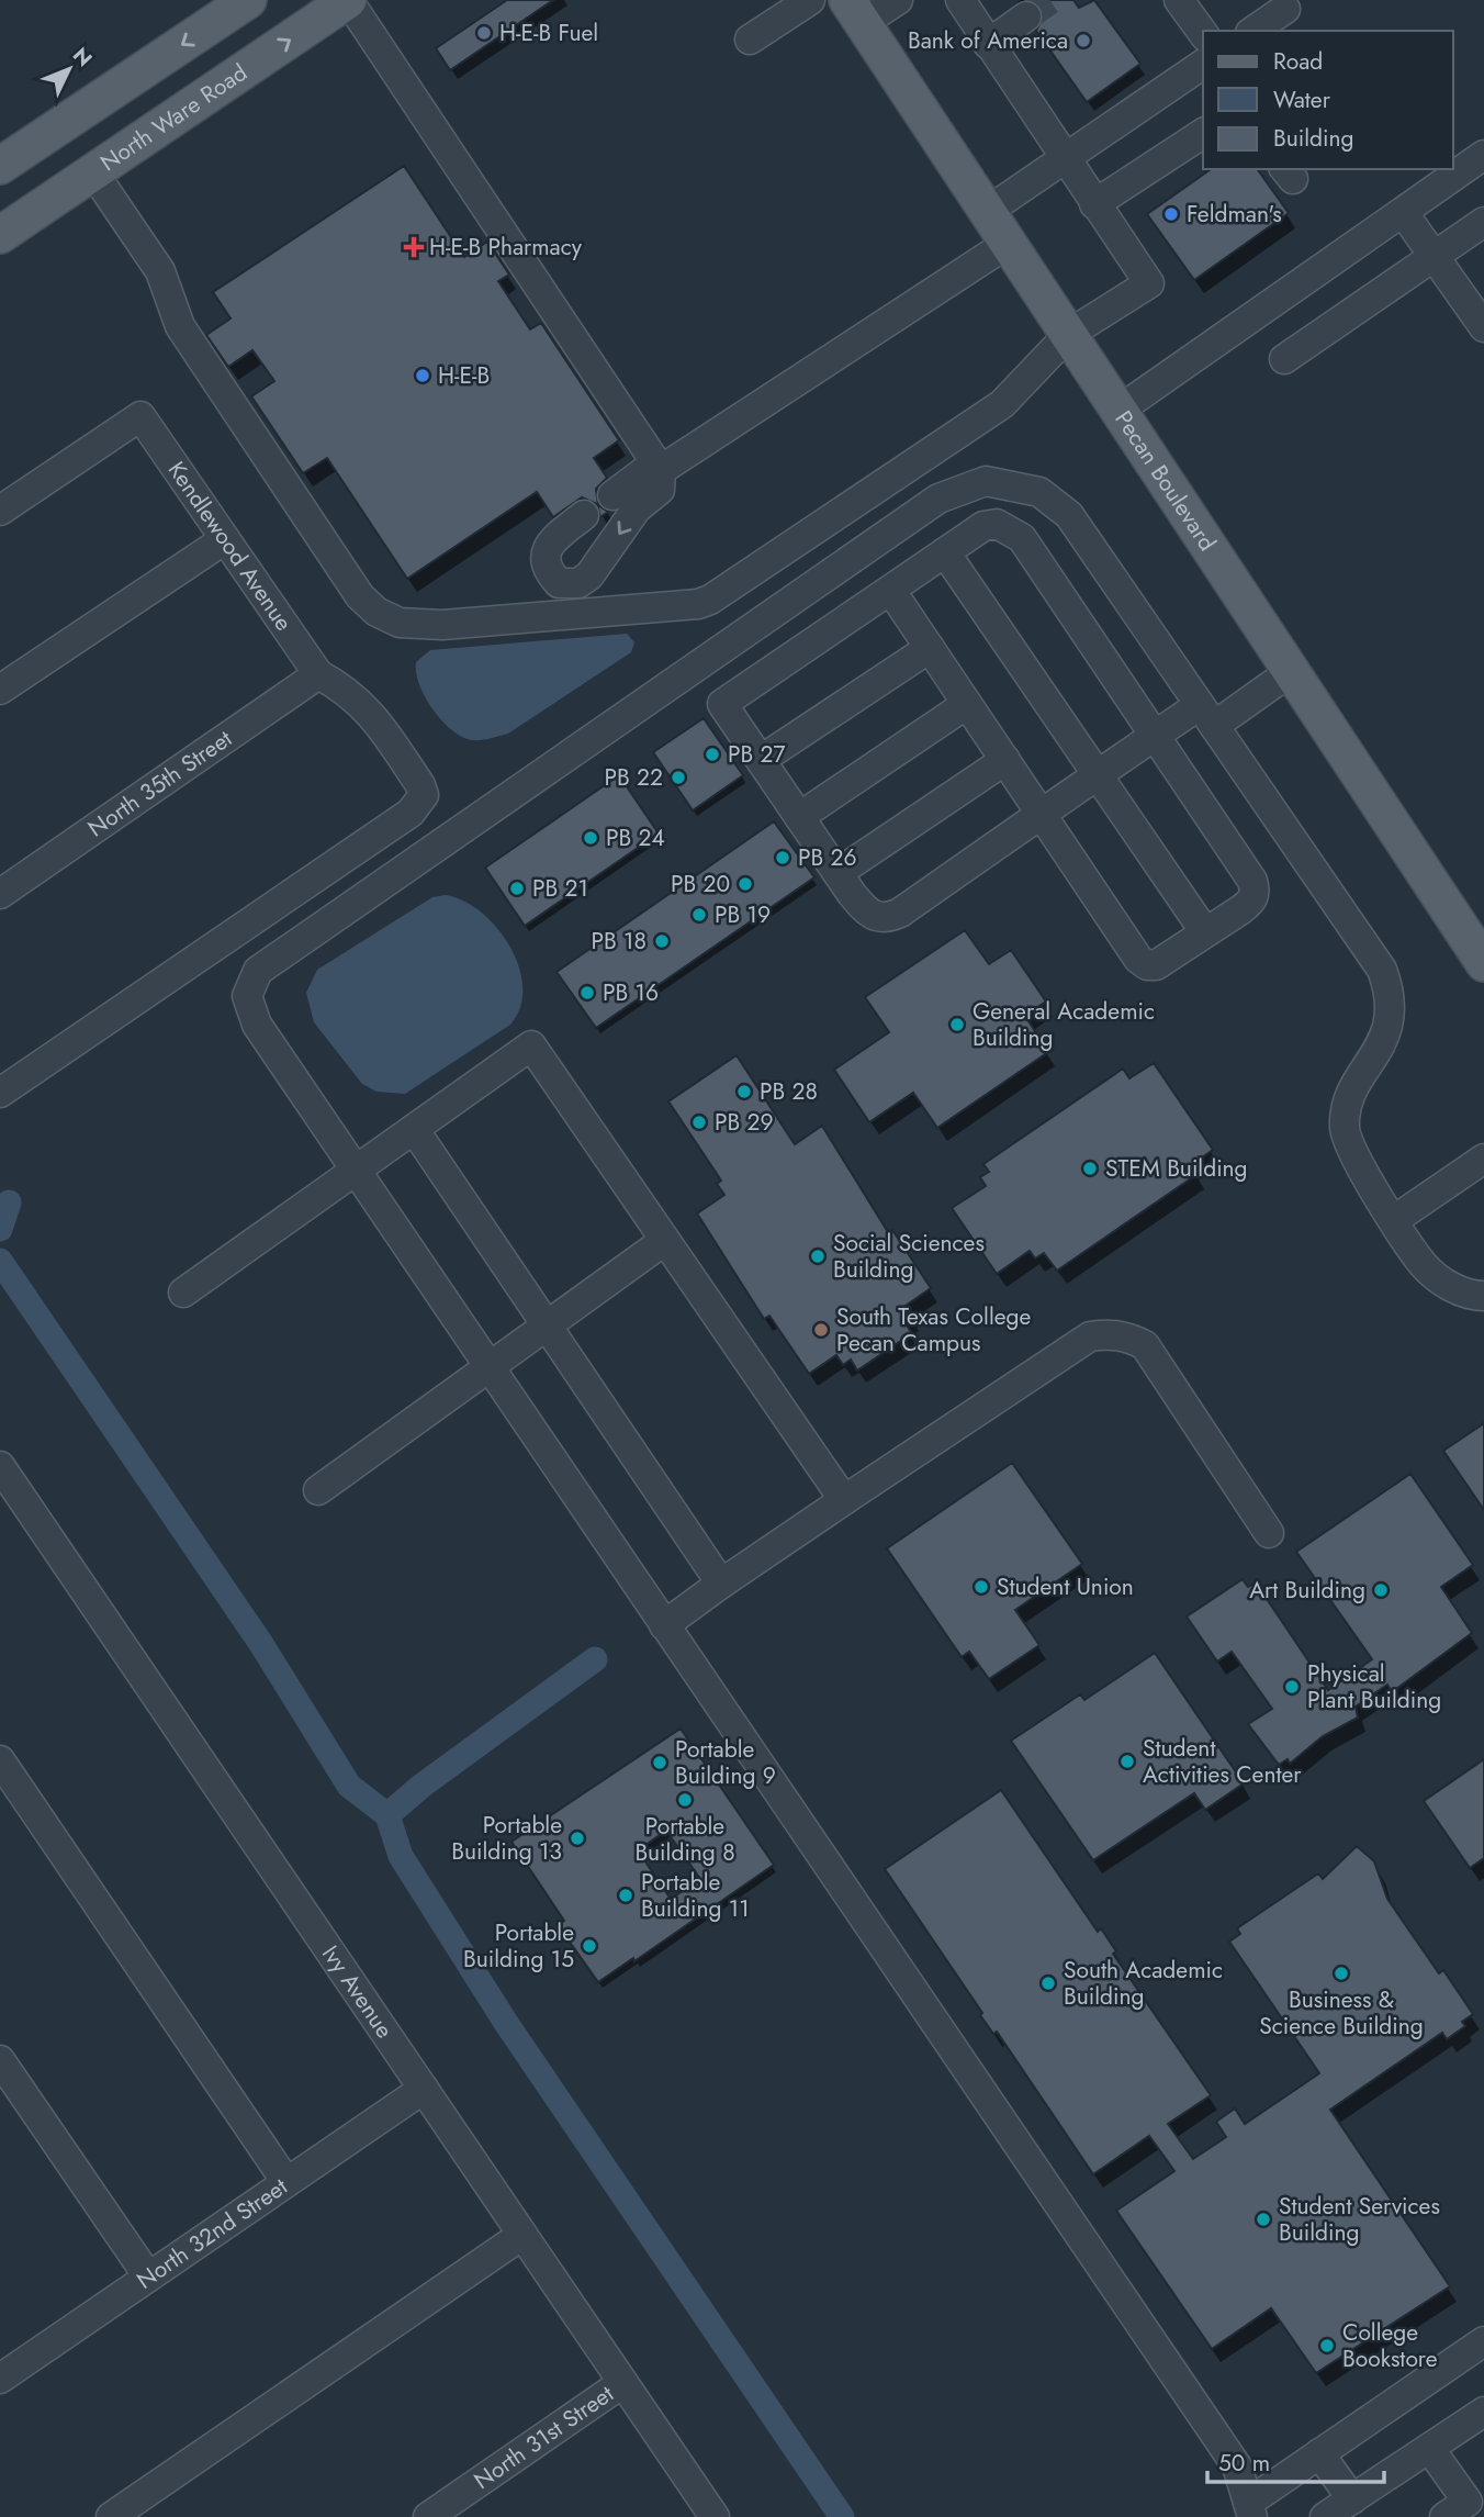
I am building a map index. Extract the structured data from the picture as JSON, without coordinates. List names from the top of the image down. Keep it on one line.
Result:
{"streets":{"main road":["North Ware Road","Pecan Boulevard"],"street":["Kendlewood Avenue","North 35th Street","Ivy Avenue","North 32nd Street","North 31st Street"]},"crossings":[["Kendlewood Avenue","North 35th Street"],["Ivy Avenue","North 32nd Street"],["Ivy Avenue","North 31st Street"]],"places":{"other":["H-E-B Fuel","Bank of America","Feldman's","H-E-B","PB 27","PB 22","PB 24","PB 26","PB 20","PB 21","PB 19","PB 18","PB 16","General Academic Building","PB 28","PB 29","STEM Building","Social Sciences Building","South Texas College Pecan Campus","Student Union","Art Building","Physical Plant Building","Student Activities Center","Portable Building 9","Portable Building 8","Portable Building 13","Portable Building 11","Portable Building 15","Business & Science Building","South Academic Building","Student Services Building","College Bookstore"],"health":["H-E-B Pharmacy"]},"legend":["Road","Water","Building"],"scale_bar":"50 m","north":"top right"}
